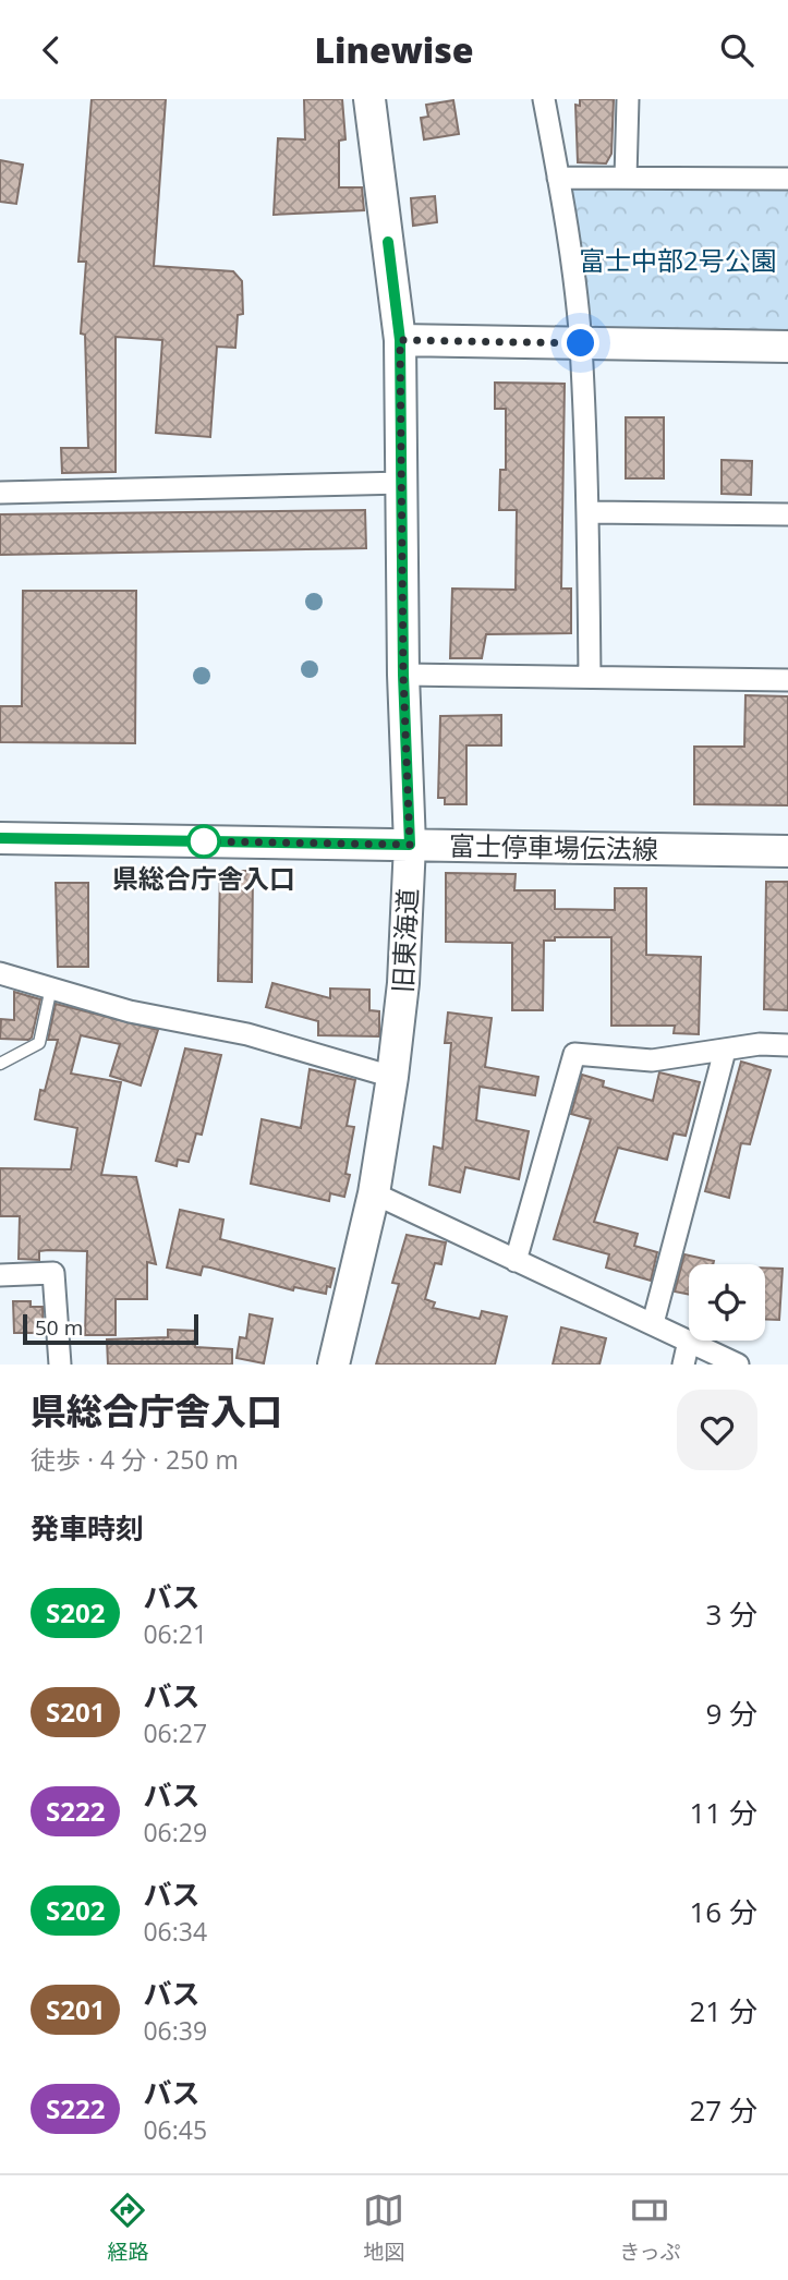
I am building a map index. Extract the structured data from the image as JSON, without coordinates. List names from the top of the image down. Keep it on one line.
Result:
{"streets":{"street":["富士停車場伝法線","旧東海道"]},"crossings":[["富士停車場伝法線","旧東海道"]],"parks":["富士中部2号公園"],"places":["県総合庁舎入口"],"lines":["bus line S202"],"scale_bar":"50 m","page":{"header":"Linewise","scale":"50 m","heading":[["県総合庁舎入口","徒歩 · 4 分 · 250 m"],"発車時刻"],"list":[{"mark":"S202","name":"バス","note":"06:21","value":"3 分"},{"mark":"S201","name":"バス","note":"06:27","value":"9 分"},{"mark":"S222","name":"バス","note":"06:29","value":"11 分"},{"mark":"S202","name":"バス","note":"06:34","value":"16 分"},{"mark":"S201","name":"バス","note":"06:39","value":"21 分"},{"mark":"S222","name":"バス","note":"06:45","value":"27 分"}],"tabs":["経路","地図","きっぷ"]}}
